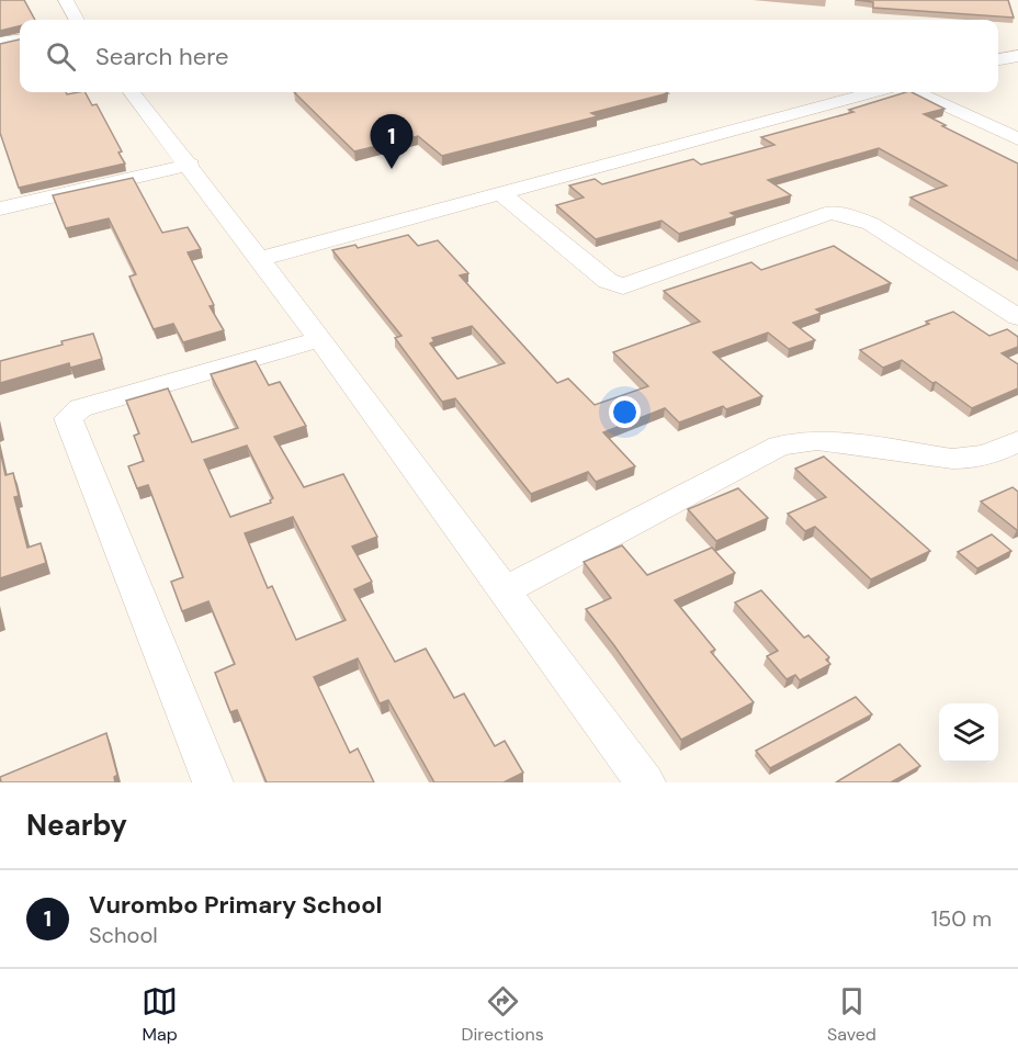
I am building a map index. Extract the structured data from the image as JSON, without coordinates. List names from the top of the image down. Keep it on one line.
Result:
{"page":{"search":"Search here","pins":"1","heading":"Nearby","list":[{"mark":"1","name":"Vurombo Primary School","note":"School","value":"150 m"}],"nav":["Map","Directions","Saved"]}}
